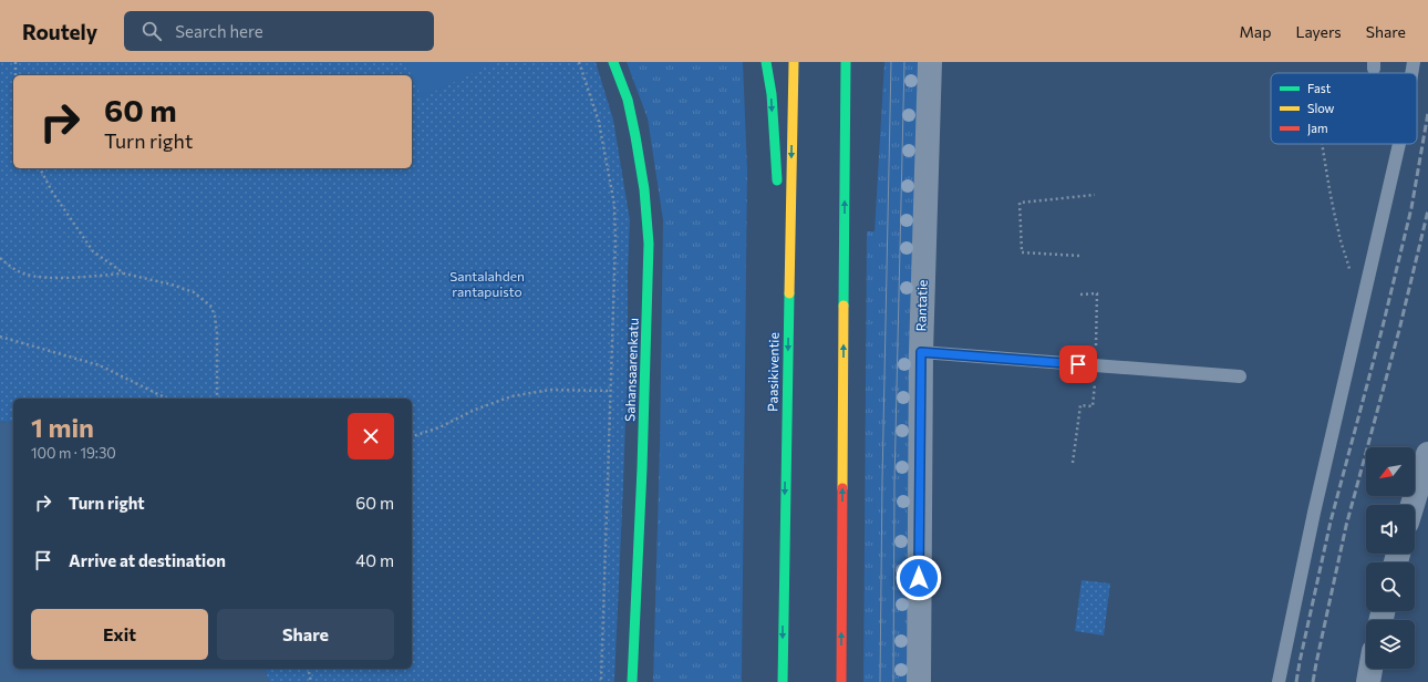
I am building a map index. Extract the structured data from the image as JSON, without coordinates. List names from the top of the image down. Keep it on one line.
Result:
{"streets":{"main road":["Sahansaarenkatu","Paasikiventie"],"street":["Rantatie"]},"parks":["Santalahden rantapuisto"],"legend":["Fast","Slow","Jam"],"north":"bottom left","page":{"header":"Routely","search":"Search here","nav":["Map","Layers","Share"],"turn":["60 m","Turn right"],"heading":["1 min","100 m · 19:30"],"list":[{"name":"Turn right","value":"60 m"},{"name":"Arrive at destination","value":"40 m"}],"buttons":["Exit","Share"]}}
